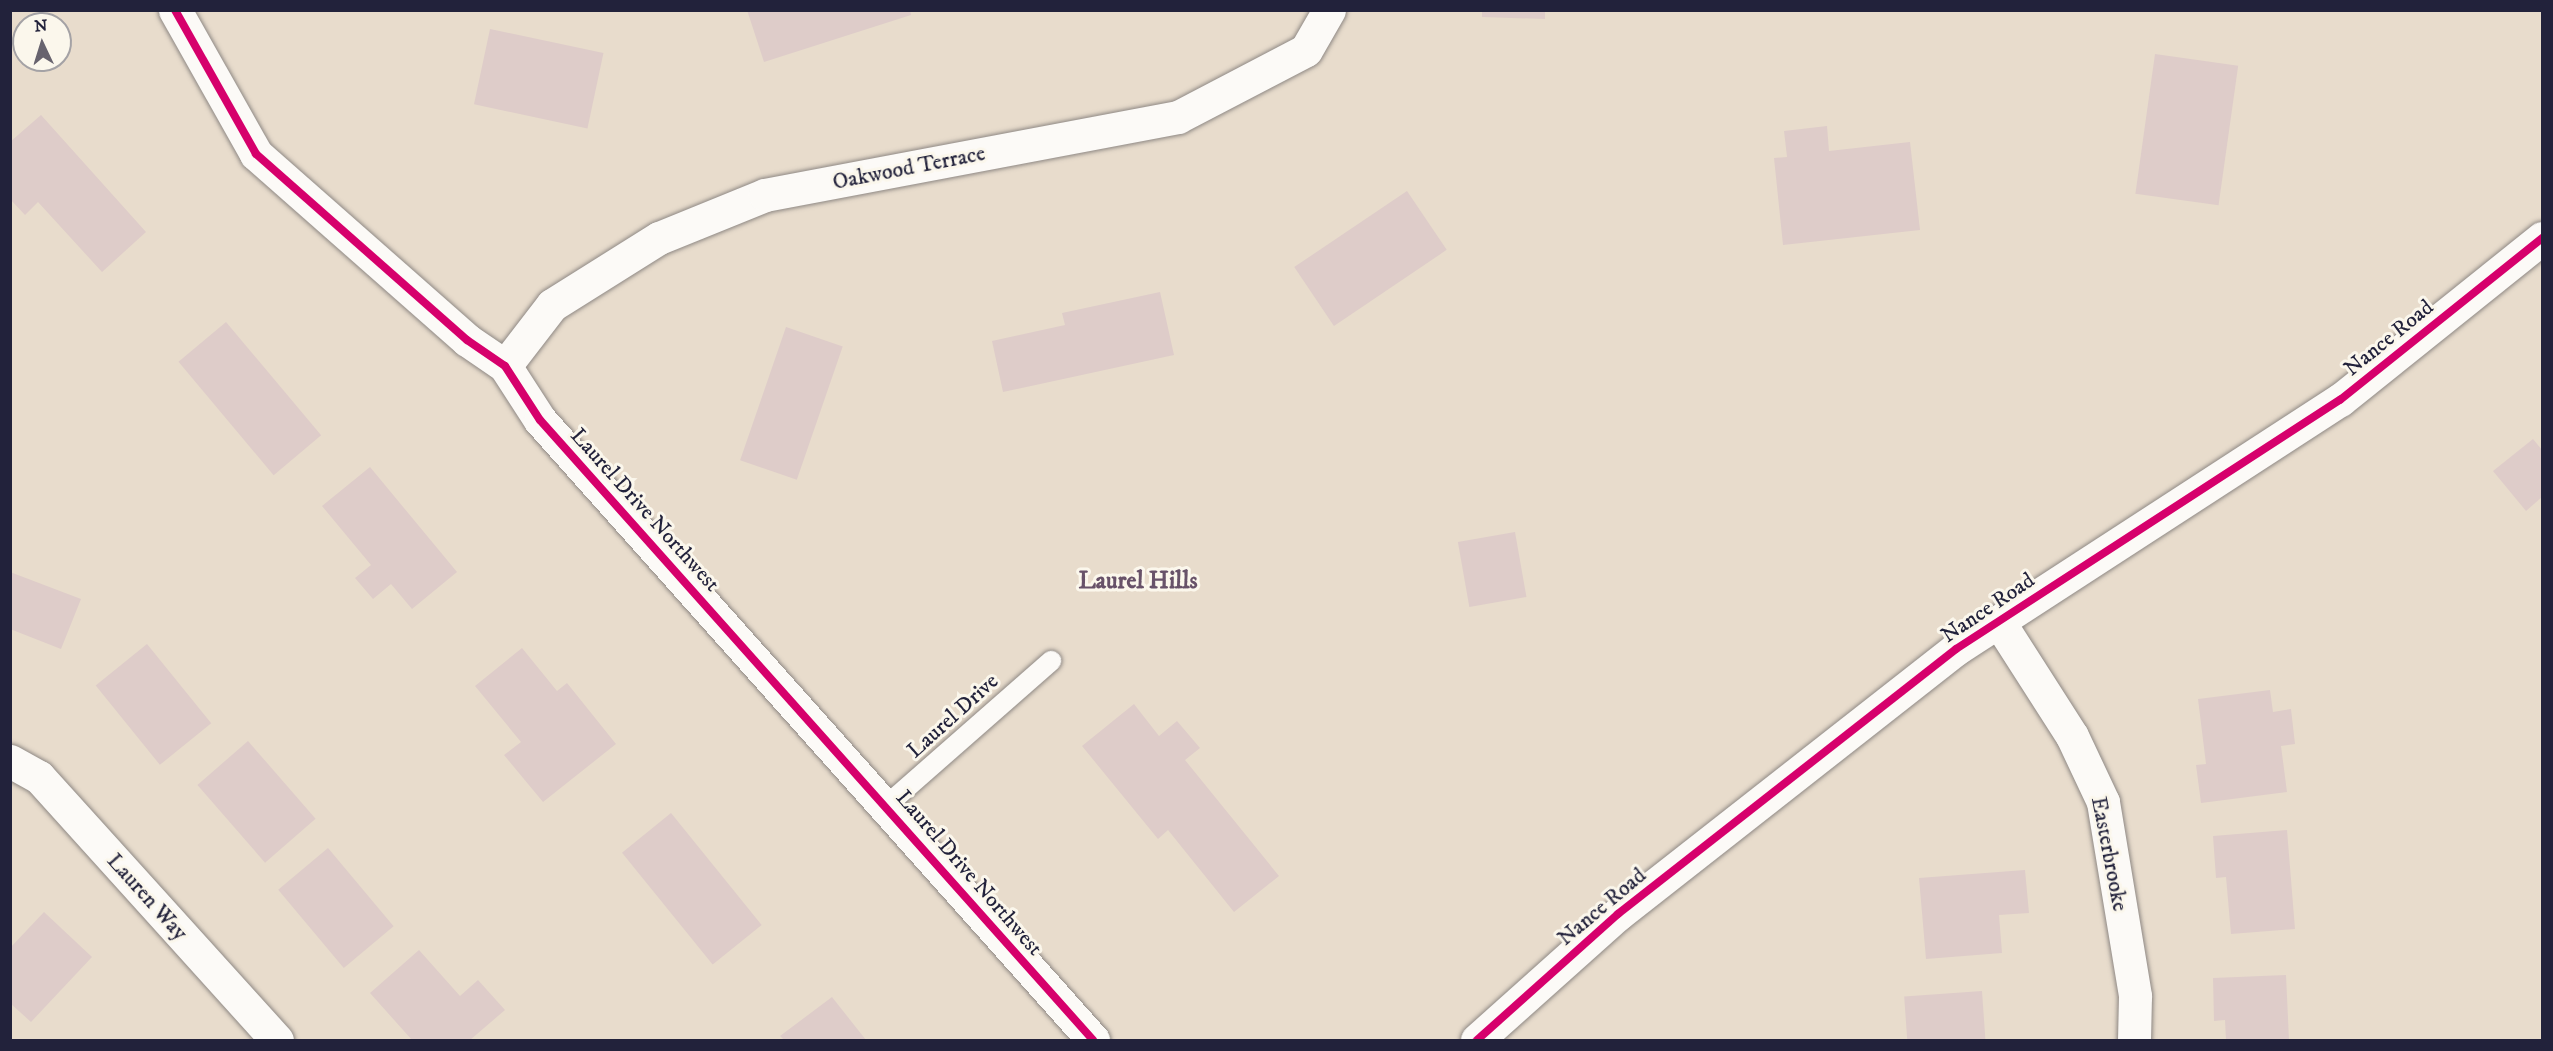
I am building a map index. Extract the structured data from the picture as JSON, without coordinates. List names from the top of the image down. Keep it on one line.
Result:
{"streets":{"street":["Oakwood Terrace","Nance Road","Laurel Drive Northwest","Easterbrooke","Lauren Way"],"lane":["Laurel Drive"]},"crossings":[["Oakwood Terrace","Laurel Drive Northwest"],["Nance Road","Easterbrooke"],["Laurel Drive Northwest","Laurel Drive"]],"districts":["Laurel Hills"],"north":"top"}
